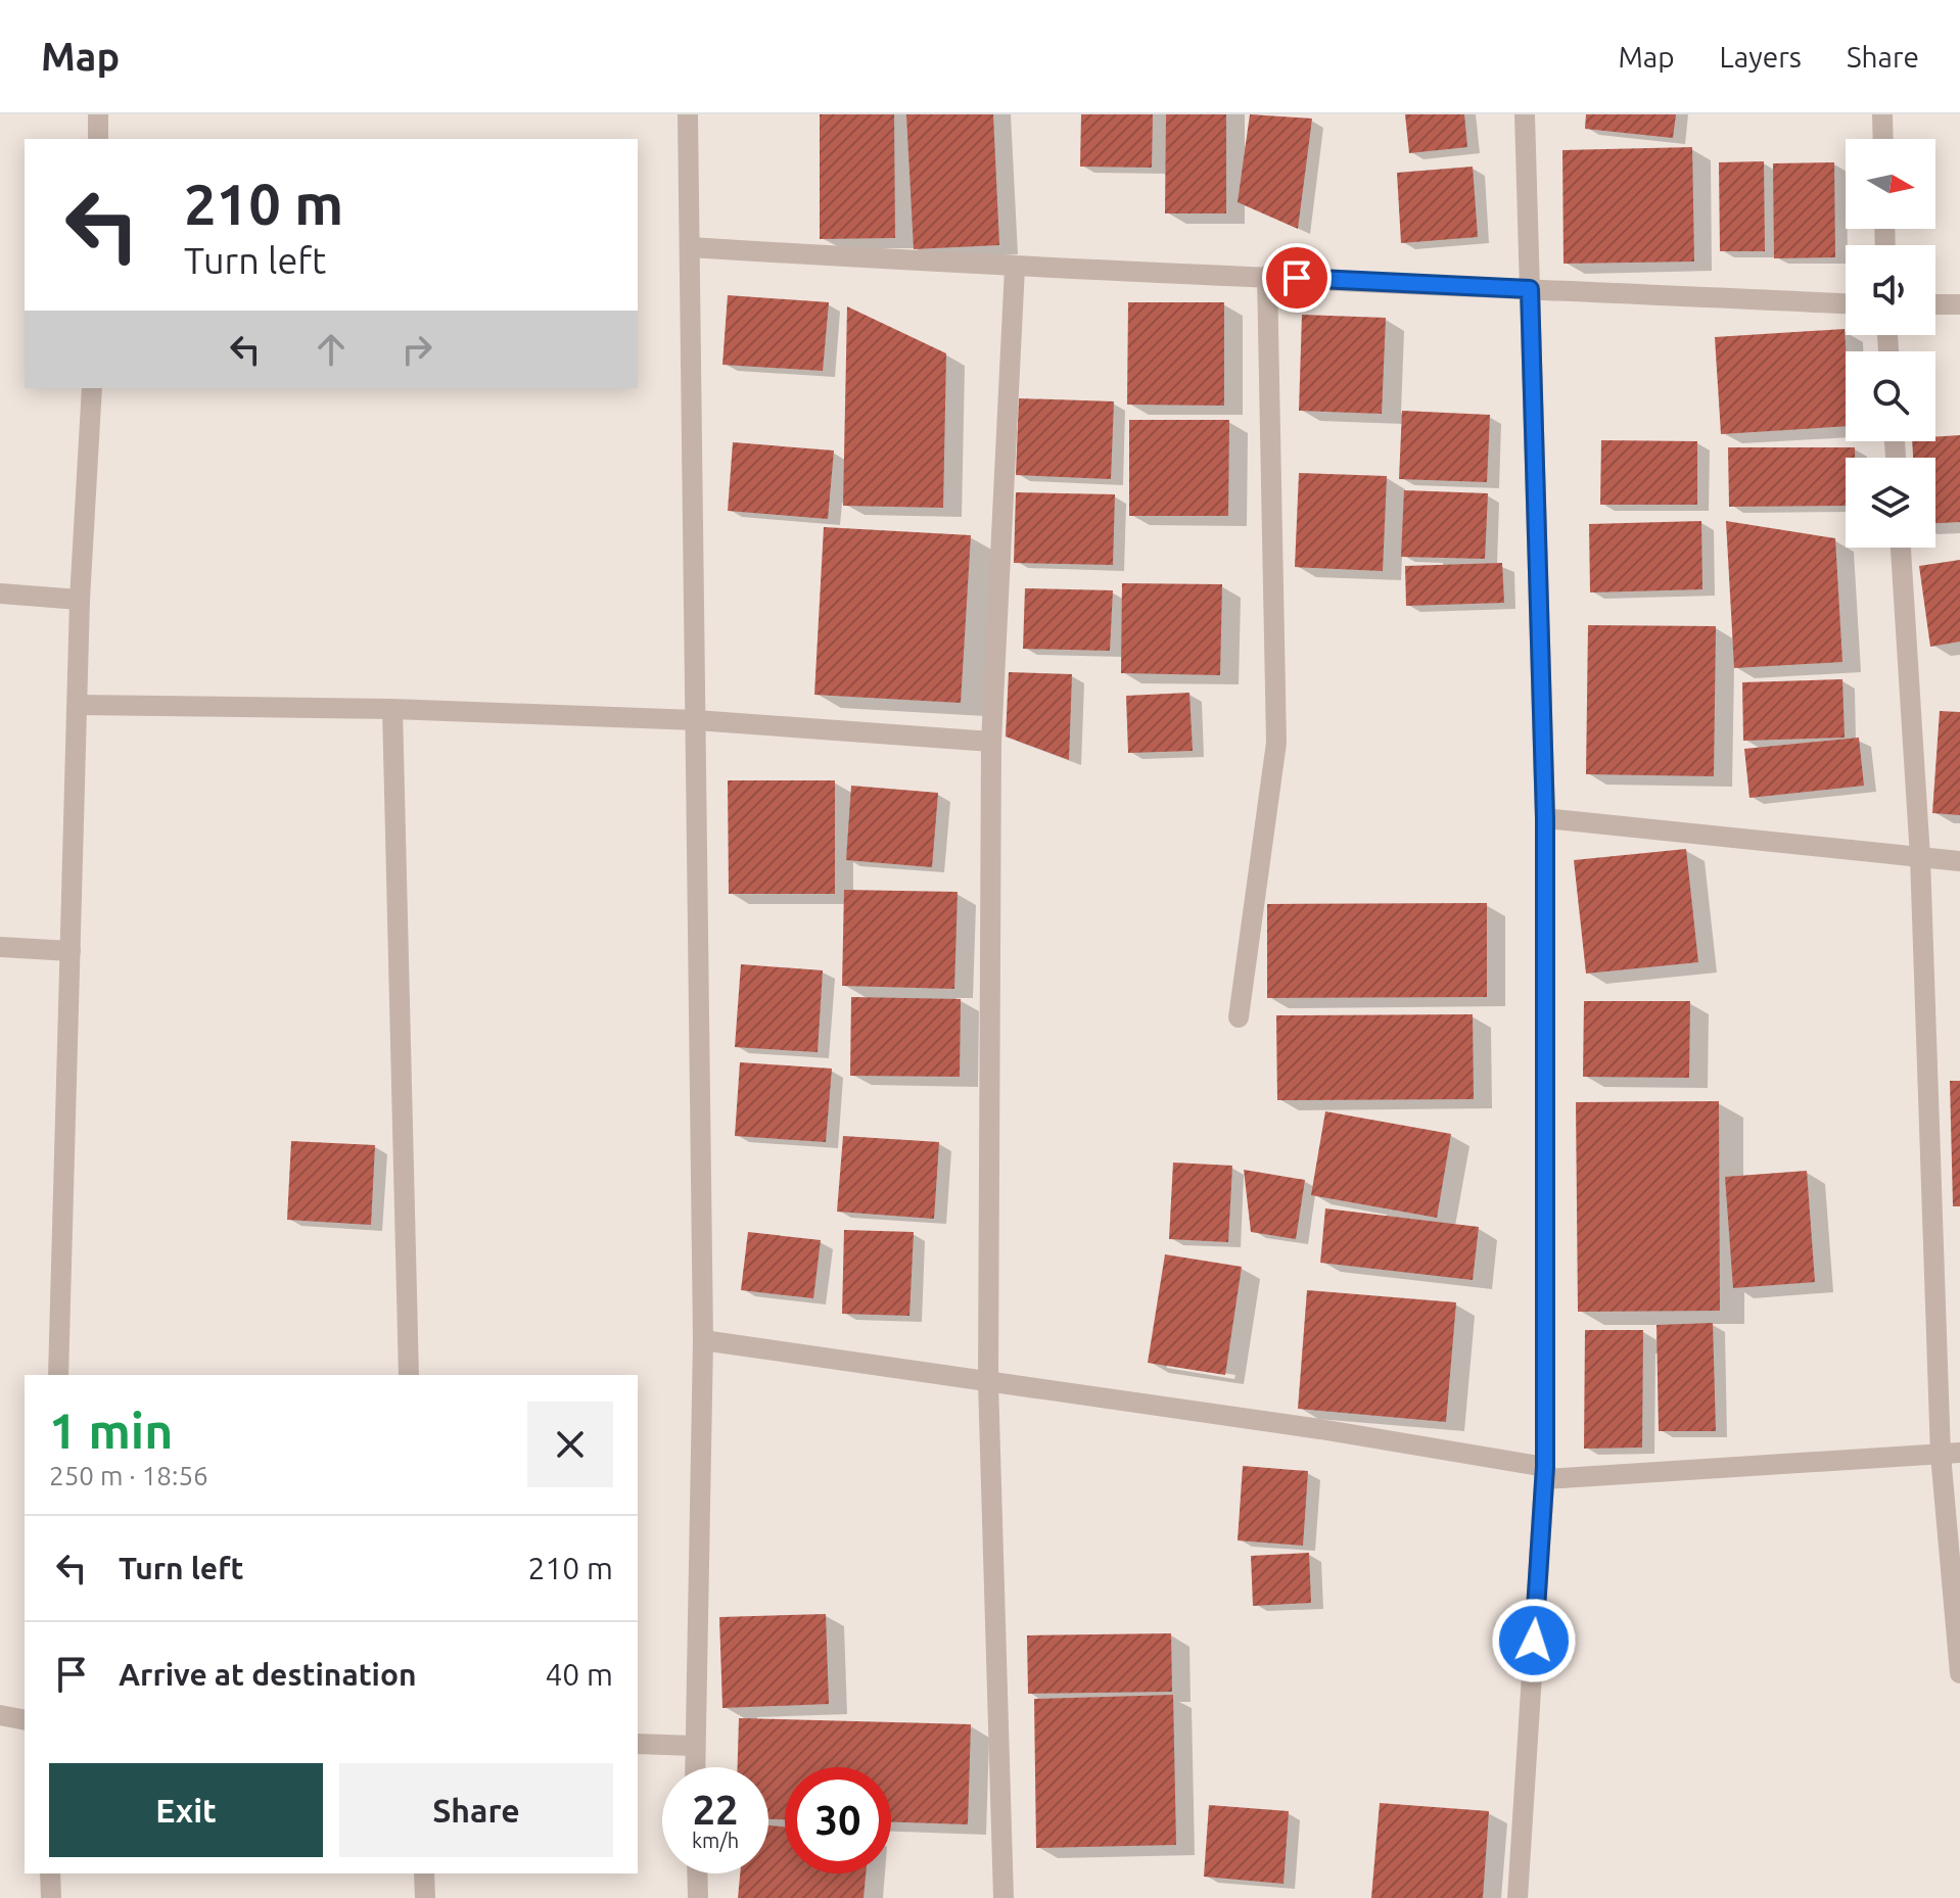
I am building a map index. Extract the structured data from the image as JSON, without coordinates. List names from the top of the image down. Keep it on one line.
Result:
{"north":"right","page":{"header":"Map","nav":["Map","Layers","Share"],"turn":["210 m","Turn left"],"heading":["1 min","250 m · 18:56"],"list":[{"name":"Turn left","value":"210 m"},{"name":"Arrive at destination","value":"40 m"}],"buttons":["Exit","Share"],"speed":"22 km/h","limit":"30"}}
